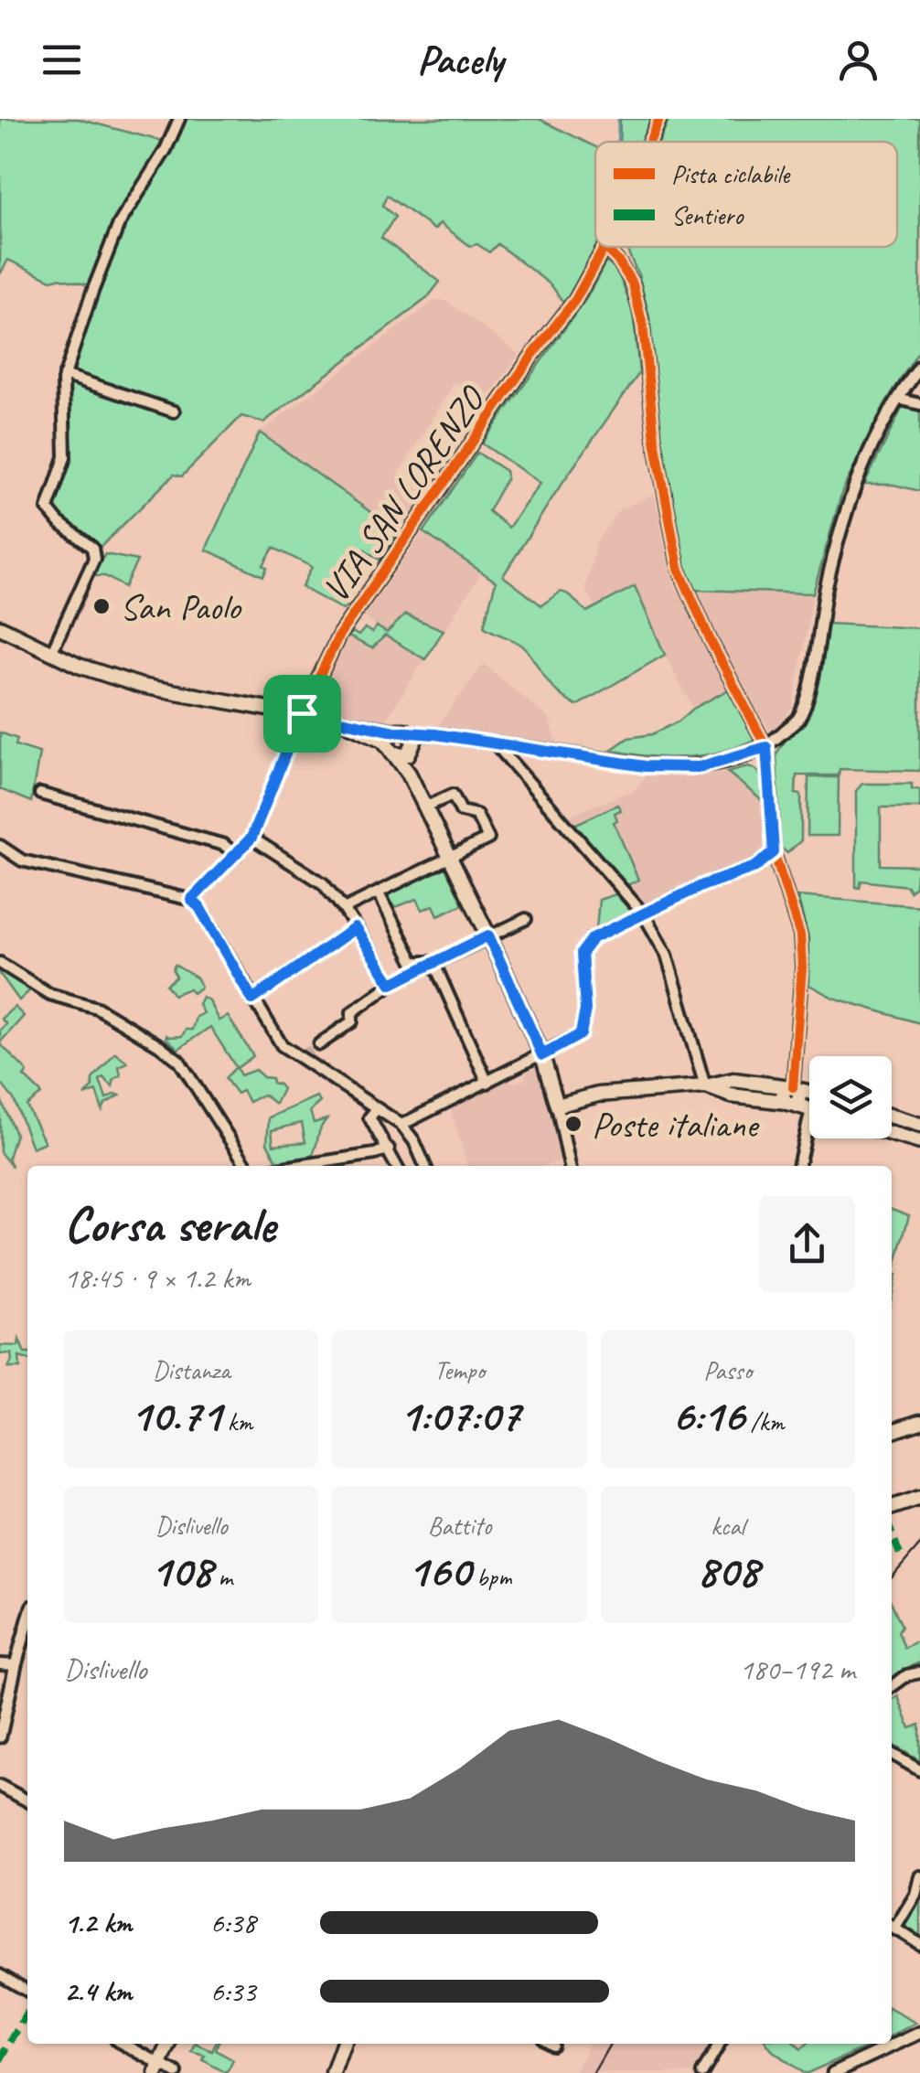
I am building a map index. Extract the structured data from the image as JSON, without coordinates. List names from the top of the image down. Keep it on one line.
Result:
{"streets":{"street":["VIA SAN LORENZO"]},"places":["San Paolo","Poste italiane"],"legend":["Pista ciclabile","Sentiero"],"page":{"header":"Pacely","heading":["Corsa serale","18:45 · 9 × 1.2 km"],"stats":[["Distanza","10.71 km"],["Tempo","1:07:07"],["Passo","6:16 /km"],["Dislivello","108 m"],["Battito","160 bpm"],["kcal","808"]],"chart":["Dislivello","180–192 m"],"list":[{"name":"1.2 km","note":"6:38"},{"name":"2.4 km","note":"6:33"}]}}
